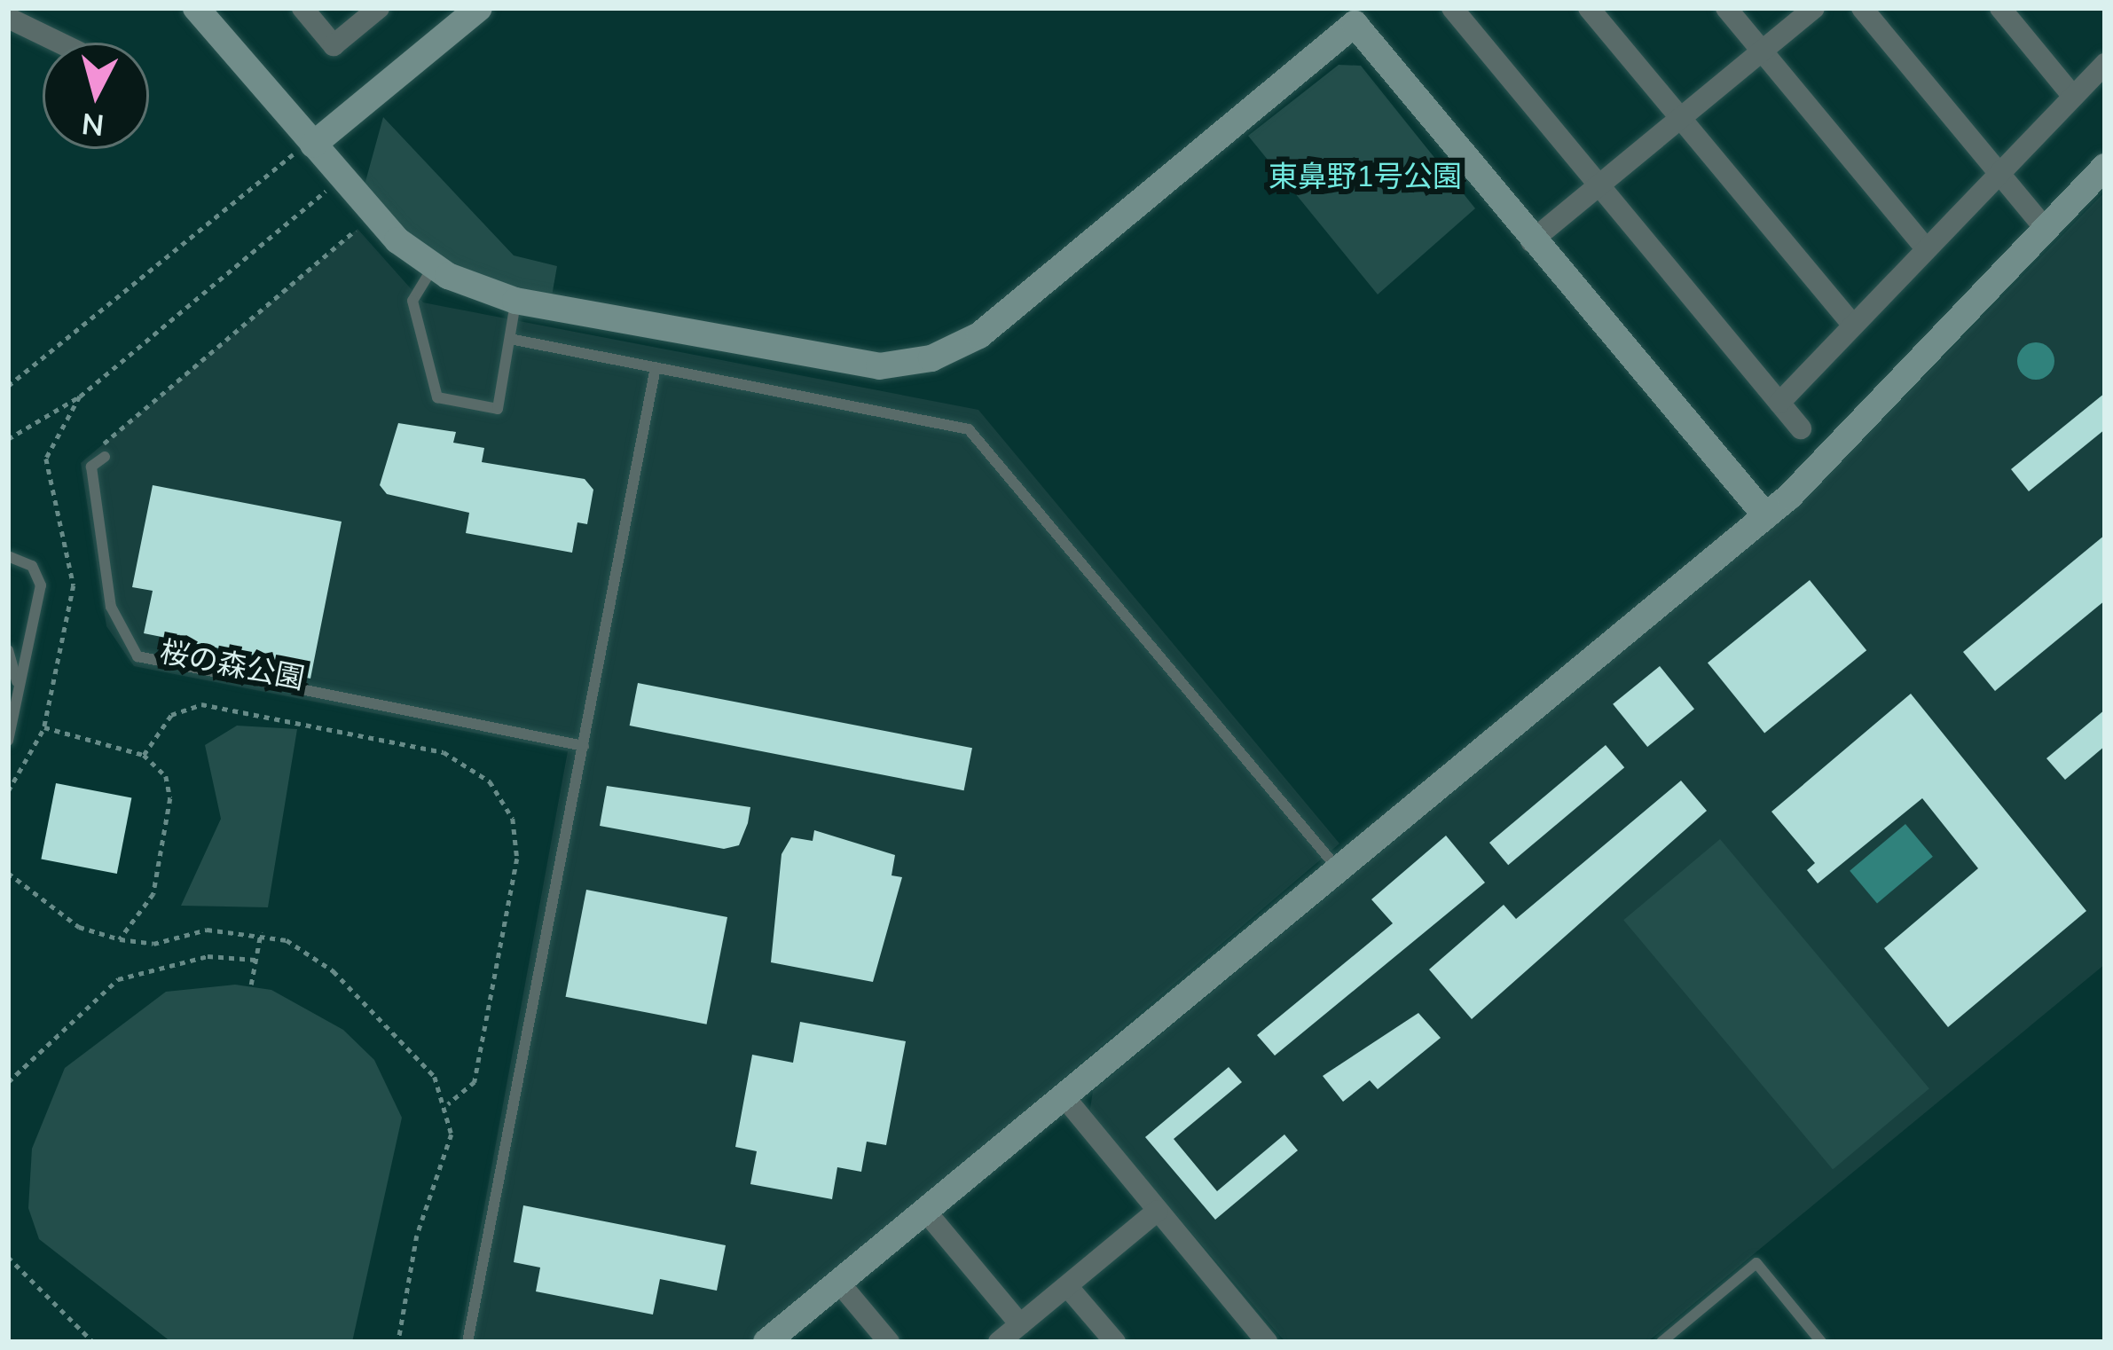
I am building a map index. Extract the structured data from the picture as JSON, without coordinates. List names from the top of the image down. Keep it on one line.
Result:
{"parks":["東鼻野1号公園"],"north":"bottom"}
